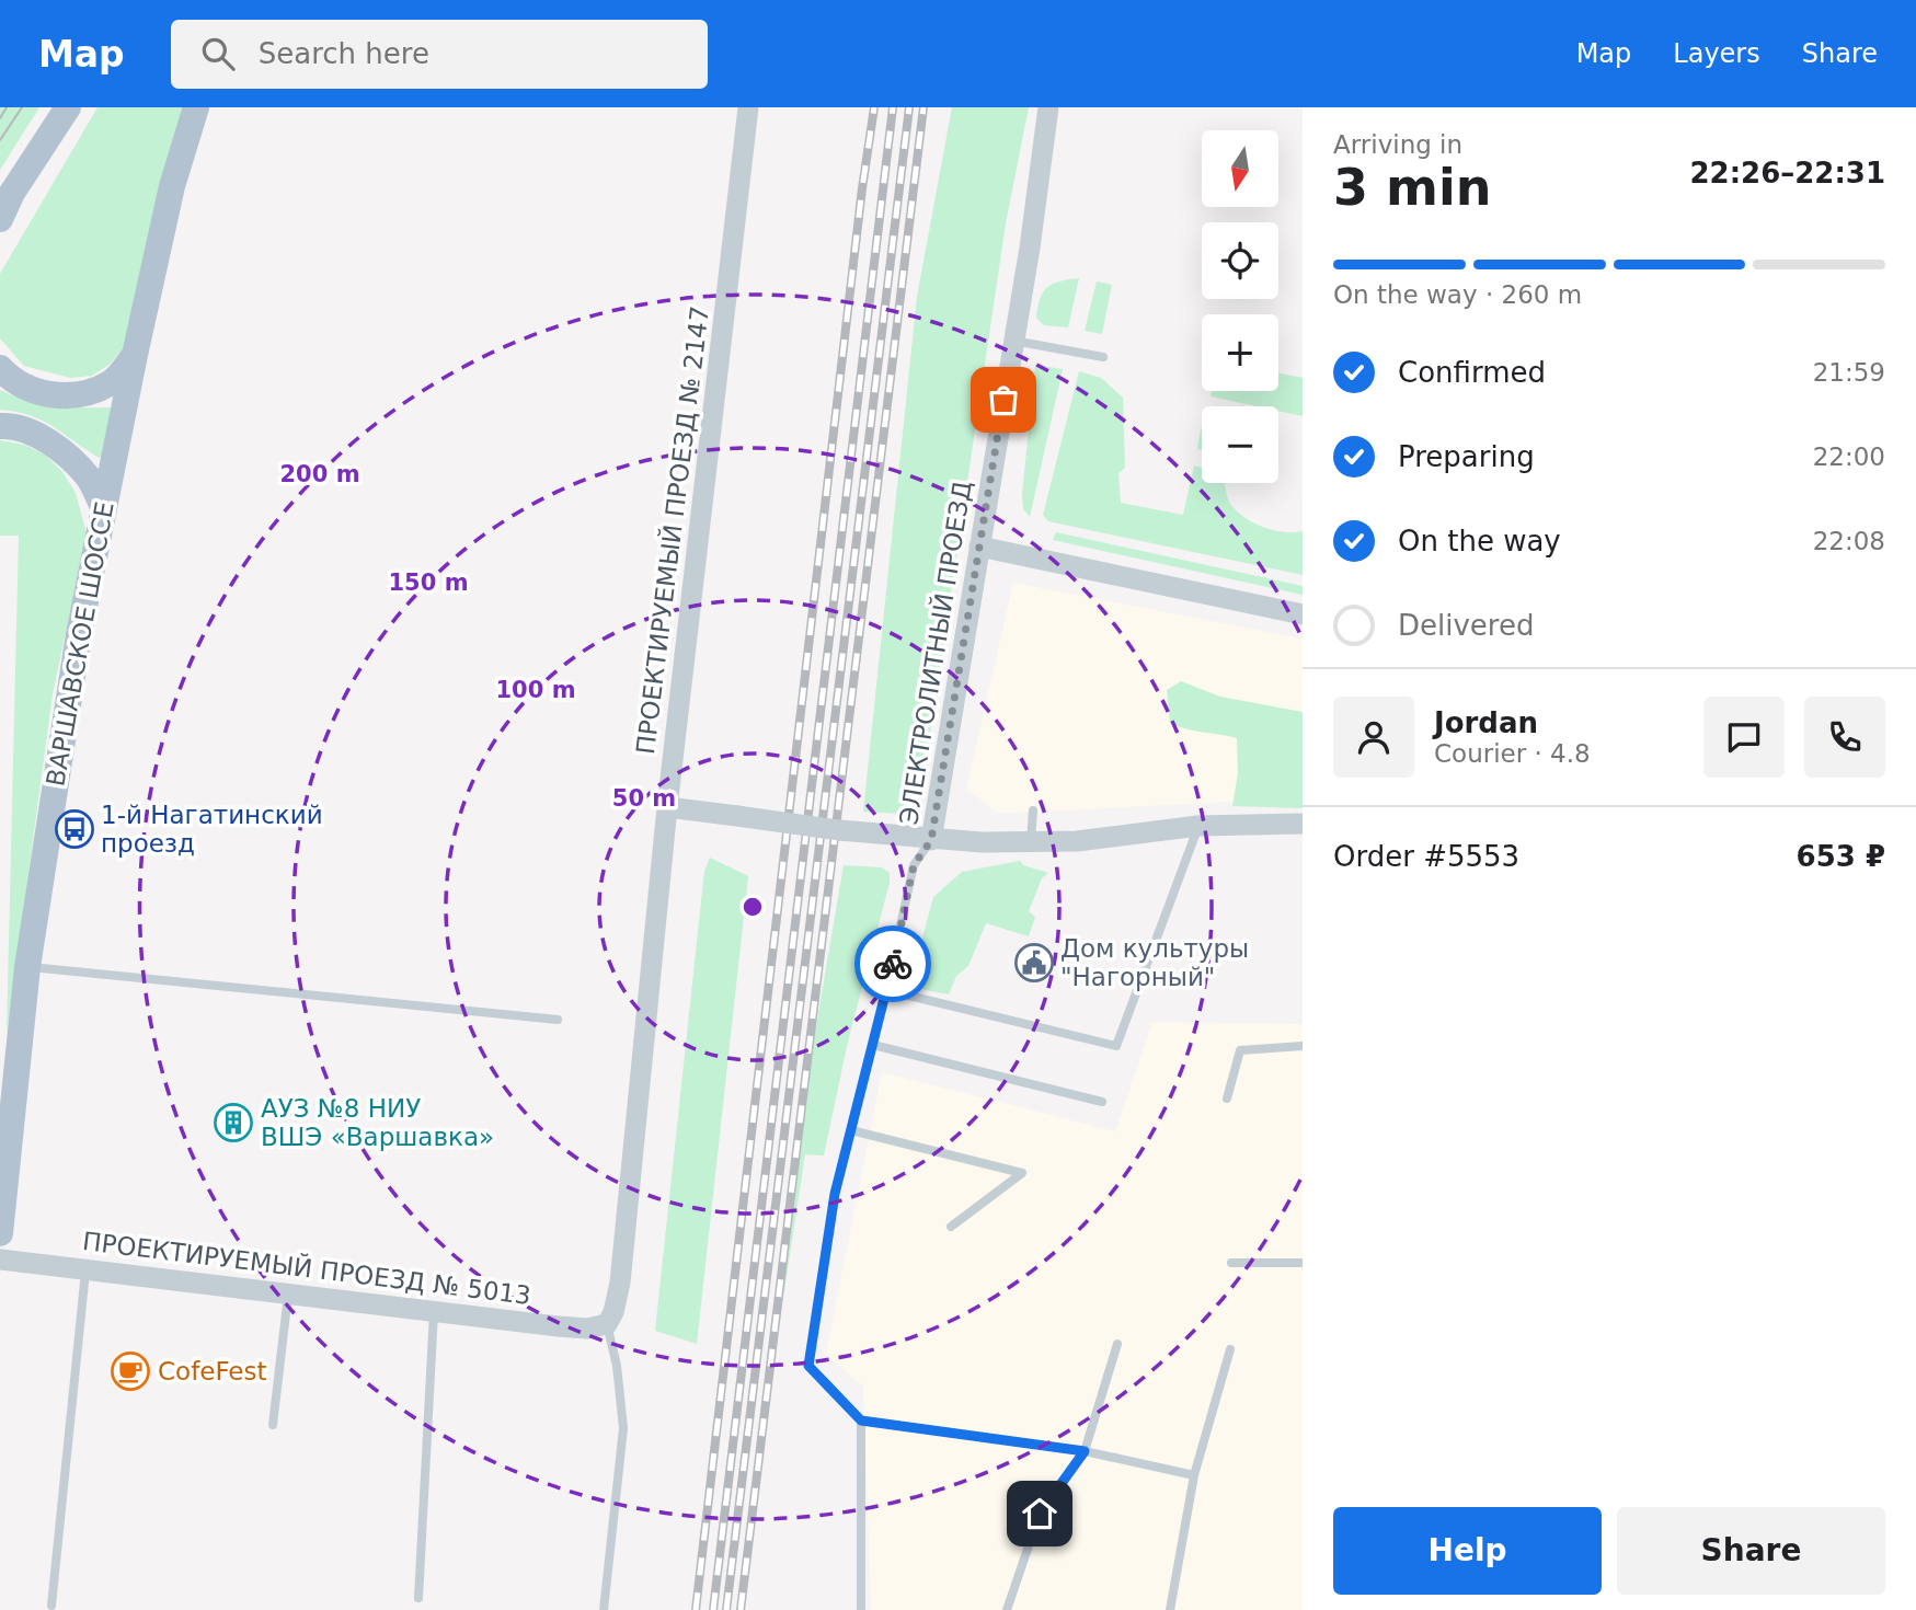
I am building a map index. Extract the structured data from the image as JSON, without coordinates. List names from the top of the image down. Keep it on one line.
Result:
{"streets":{"main road":["ВАРШАВСКОЕ ШОССЕ"],"street":["ПРОЕКТИРУЕМЫЙ ПРОЕЗД № 2147","ЭЛЕКТРОЛИТНЫЙ ПРОЕЗД","ПРОЕКТИРУЕМЫЙ ПРОЕЗД № 5013"]},"crossings":[["ПРОЕКТИРУЕМЫЙ ПРОЕЗД № 2147","ПРОЕКТИРУЕМЫЙ ПРОЕЗД № 5013"]],"places":{"bus stop":["1-й Нагатинский проезд"],"public building":["Дом культуры \"Нагорный\""],"building":["АУЗ №8 НИУ ВШЭ «Варшавка»"],"cafe":["CofeFest"]},"north":"bottom","page":{"header":"Map","search":"Search here","nav":["Map","Layers","Share"],"heading":["3 min","Arriving in","22:26–22:31"],"panel":["Jordan","Courier · 4.8","Order #5553","653 ₽"],"map_buttons":["+","−"],"bar":"On the way · 260 m","list":[["Confirmed","21:59"],["Preparing","22:00"],["On the way","22:08"],"Delivered"],"buttons":["Help","Share"]},"rings":["200 m","150 m","100 m","50 m"]}
